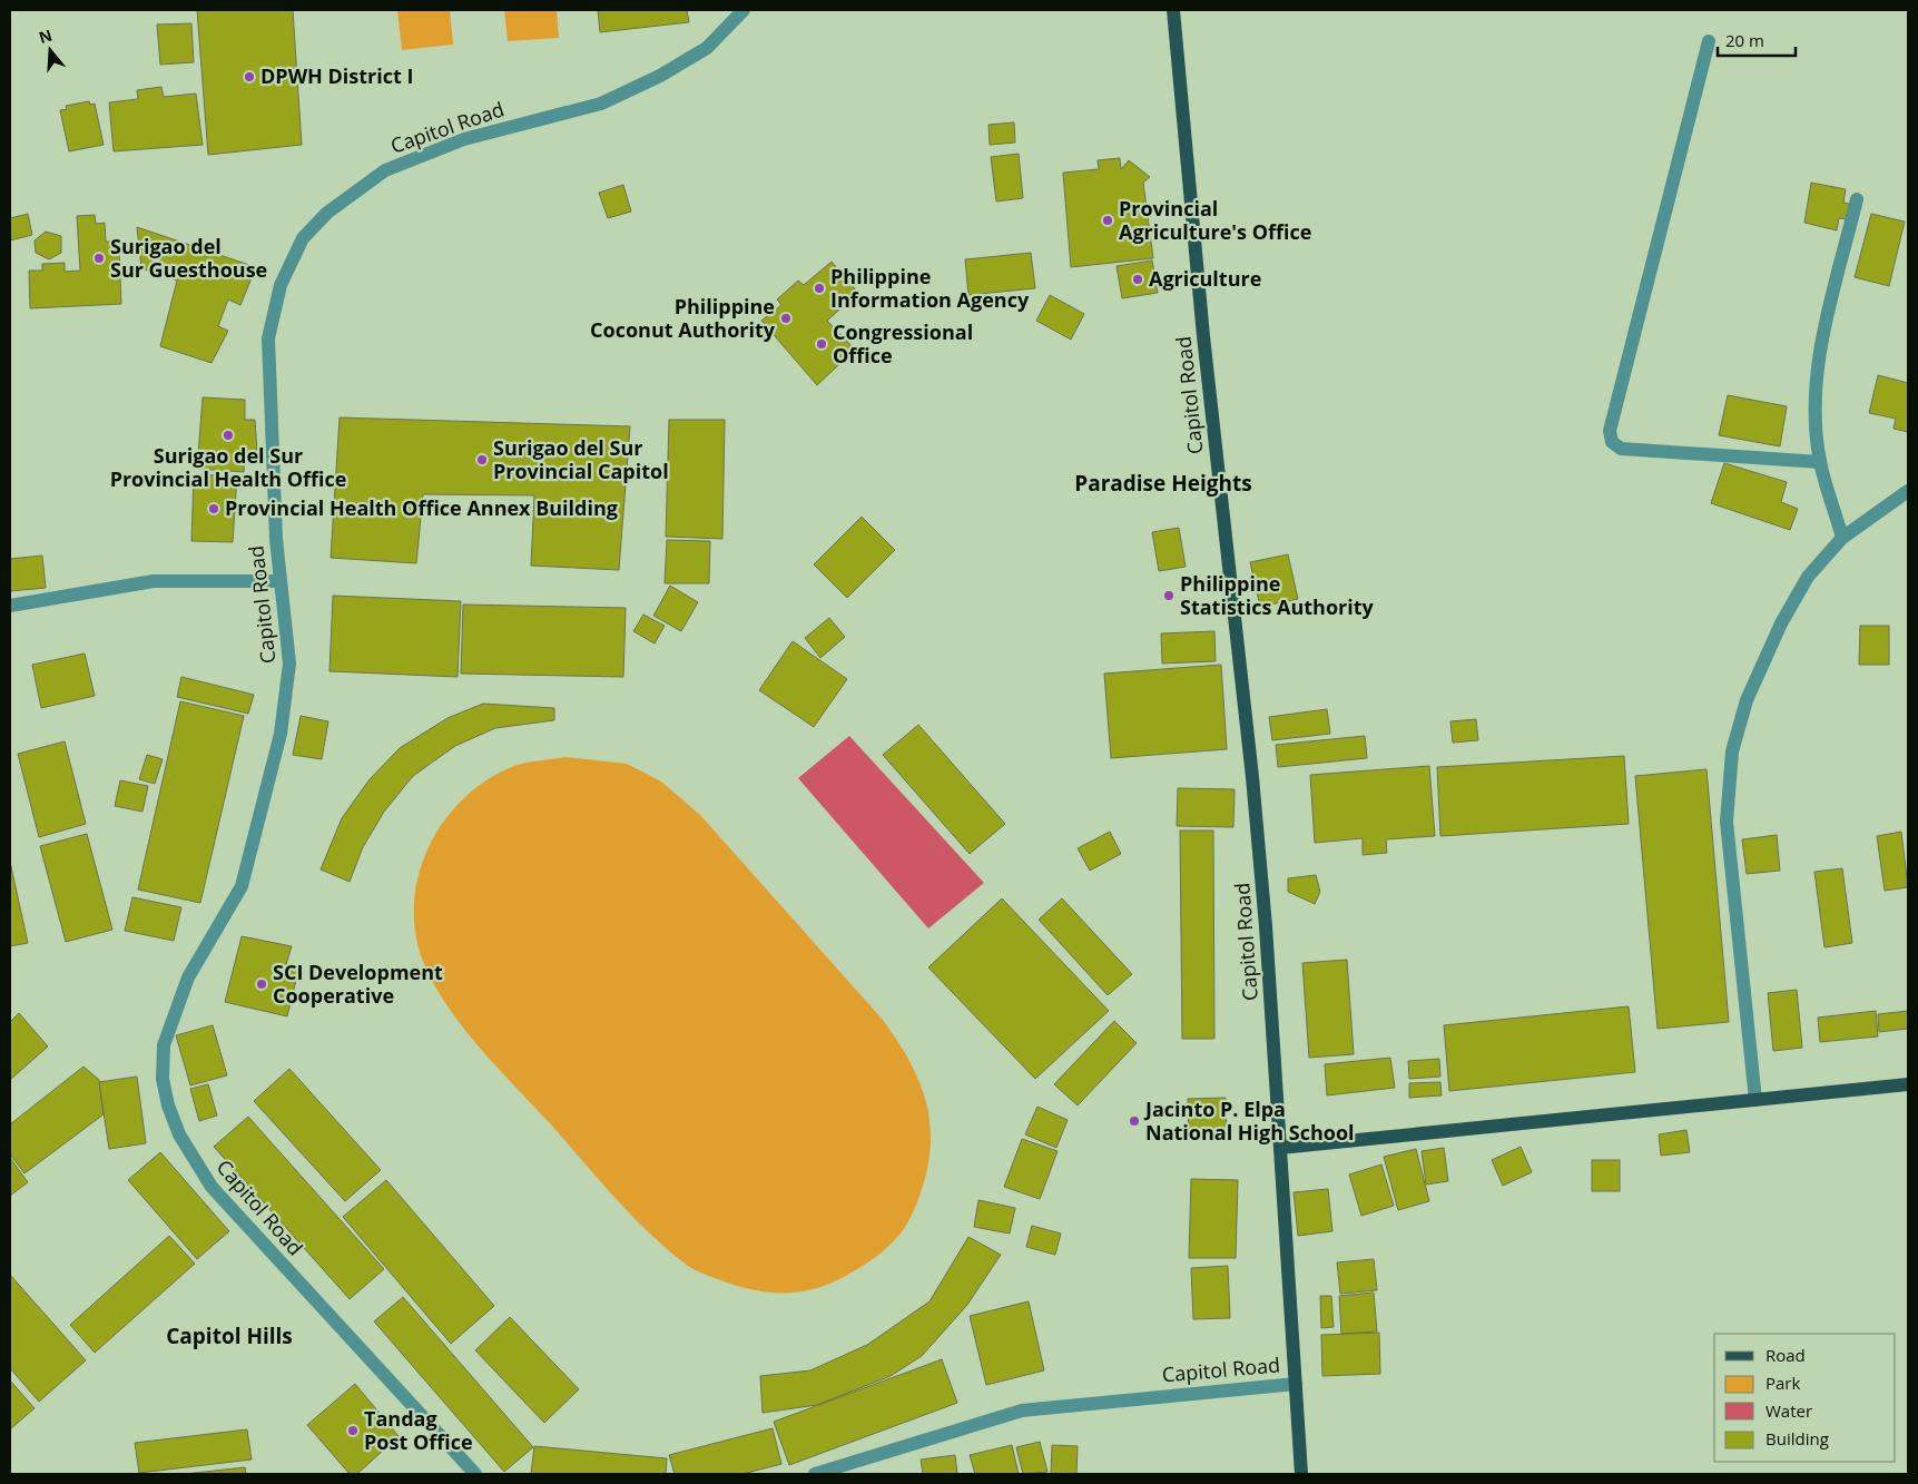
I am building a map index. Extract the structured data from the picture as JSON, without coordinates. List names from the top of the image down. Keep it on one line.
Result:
{"streets":{"main road":["Capitol Road"]},"districts":["Paradise Heights","Capitol Hills"],"places":["DPWH District I","Provincial Agriculture's Office","Surigao del Sur Guesthouse","Agriculture","Philippine Information Agency","Philippine Coconut Authority","Congressional Office","Surigao del Sur Provincial Health Office","Surigao del Sur Provincial Capitol","Provincial Health Office Annex Building","Philippine Statistics Authority","SCI Development Cooperative","Jacinto P. Elpa National High School","Tandag Post Office"],"legend":["Road","Park","Water","Building"],"scale_bar":"20 m","north":"top"}
